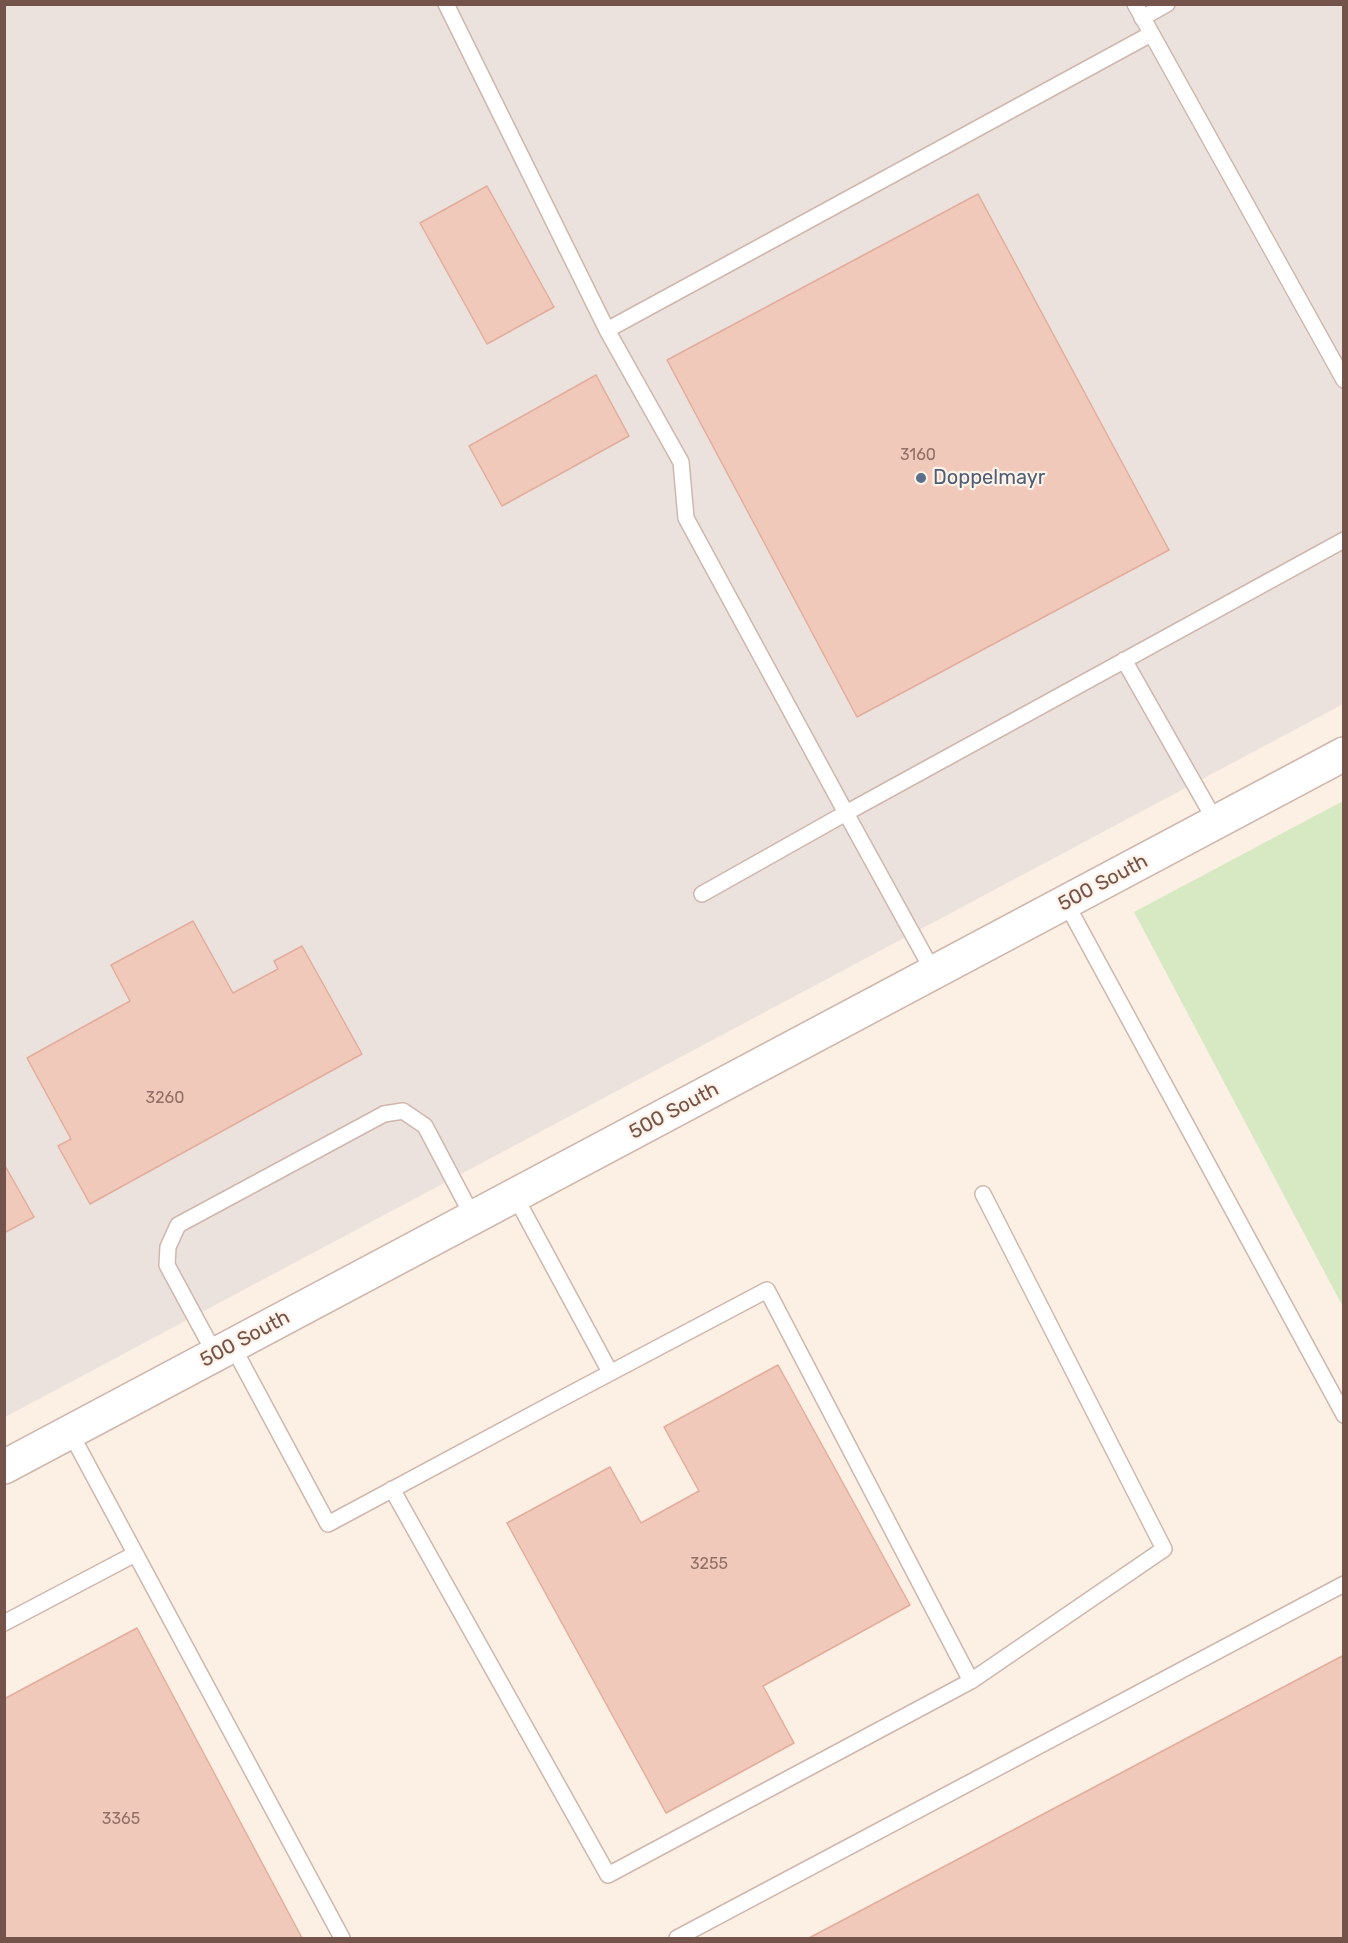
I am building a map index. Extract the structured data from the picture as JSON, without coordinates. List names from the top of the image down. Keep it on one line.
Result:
{"streets":{"street":["500 South"]},"places":["Doppelmayr"],"house_numbers":["3160","3260","3255","3365"]}
